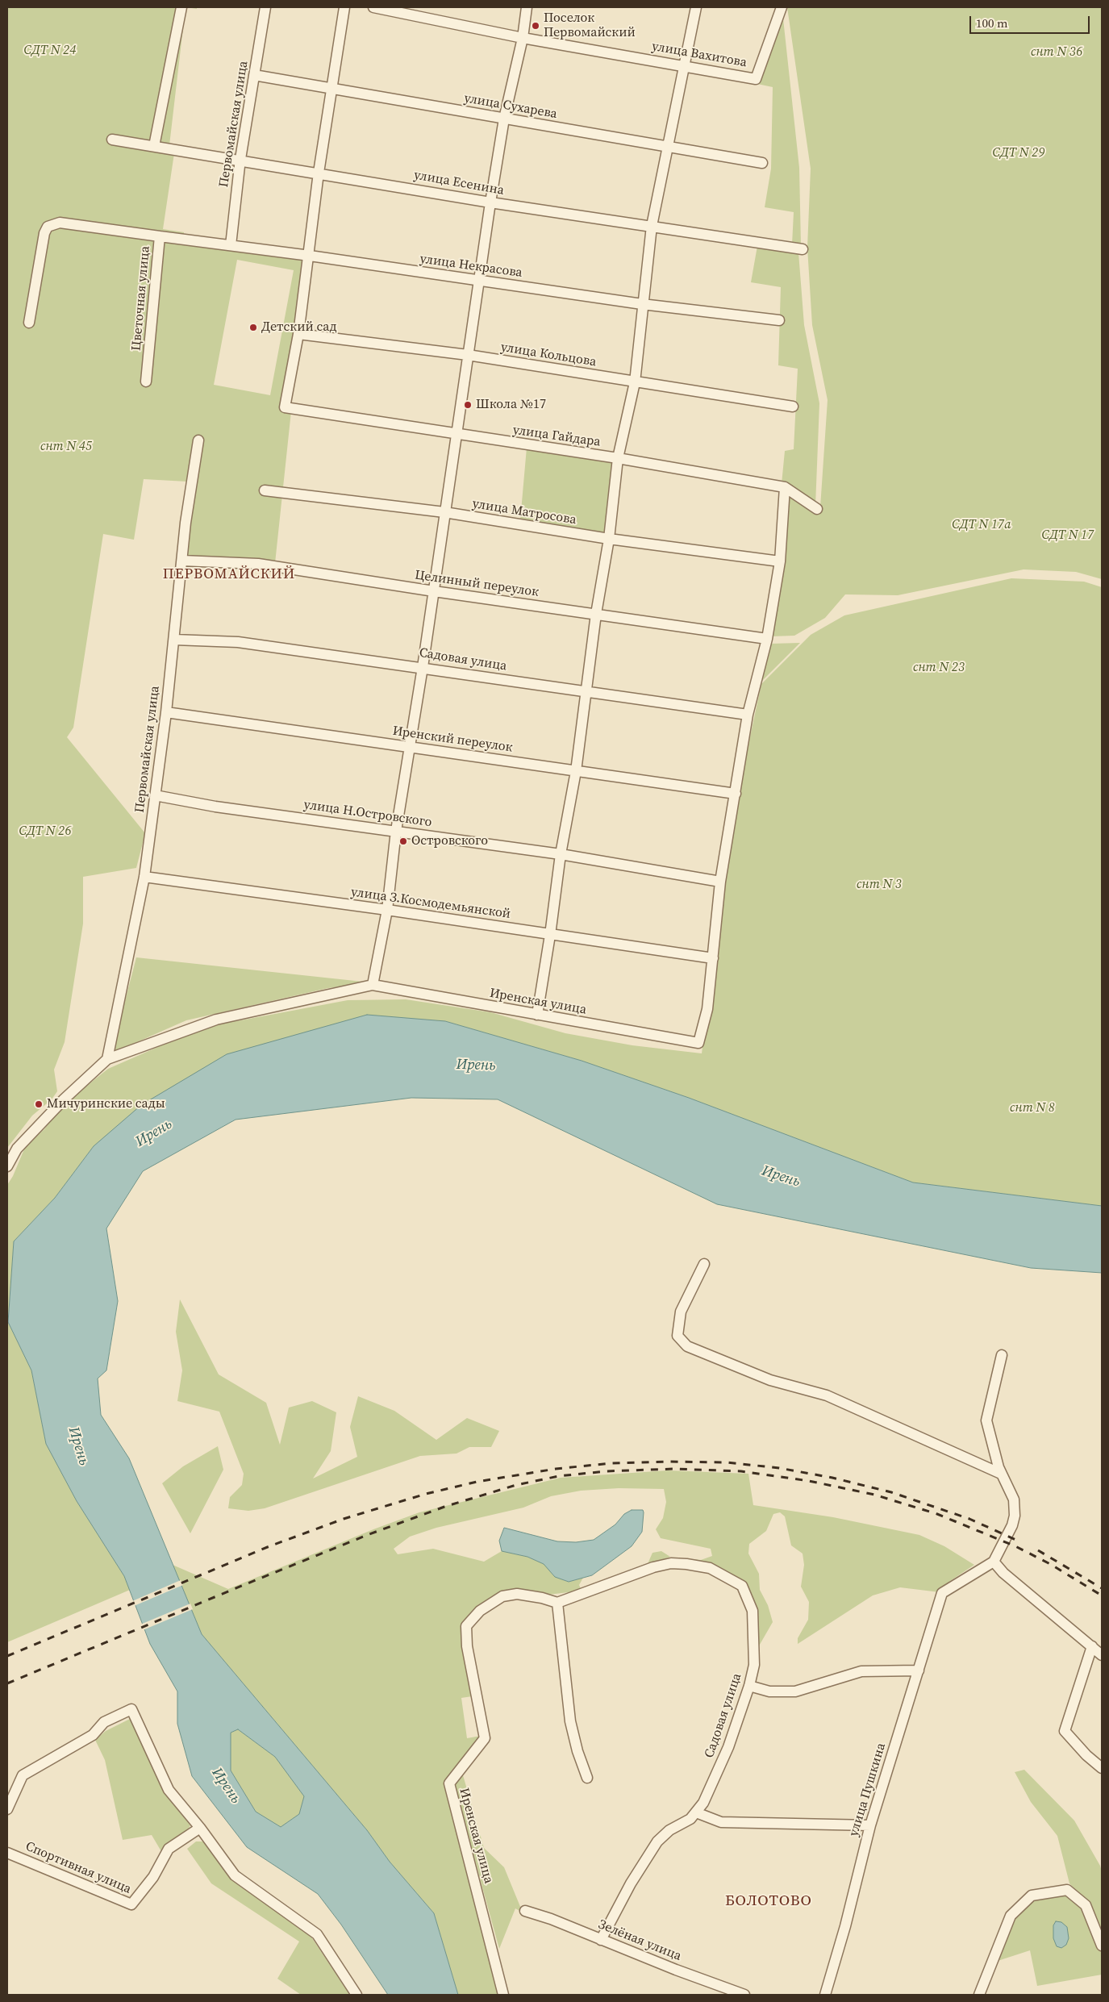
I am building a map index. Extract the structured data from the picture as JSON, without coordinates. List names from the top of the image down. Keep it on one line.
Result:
{"streets":{"street":["улица Вахитова","улица Сухарева","Первомайская улица","улица Есенина","улица Некрасова","Цветочная улица","улица Кольцова","улица Гайдара","улица Матросова","Целинный переулок","Садовая улица","Иренский переулок","улица Н.Островского","улица З.Космодемьянской","Иренская улица","улица Пушкина","Спортивная улица","Зелёная улица"]},"crossings":[["улица Сухарева","Первомайская улица"],["Первомайская улица","улица Есенина"],["Первомайская улица","улица Некрасова"],["Первомайская улица","Целинный переулок"],["Первомайская улица","Садовая улица"],["Первомайская улица","Иренский переулок"],["Первомайская улица","улица Н.Островского"],["Первомайская улица","улица З.Космодемьянской"],["улица Некрасова","Цветочная улица"],["улица Кольцова","улица Гайдара"],["Садовая улица","Иренская улица"],["Садовая улица","Зелёная улица"],["улица З.Космодемьянской","Иренская улица"]],"districts":["ПЕРВОМАЙСКИЙ","БОЛОТОВО"],"water":["Ирень"],"parks":["СДТ N 24","снт N 36","СДТ N 29","снт N 45","СДТ N 17а","СДТ N 17","снт N 23","СДТ N 26","снт N 3","снт N 8"],"places":["Поселок Первомайский","Детский сад","Школа №17","Островского","Мичуринские сады"],"scale_bar":"100 m"}
